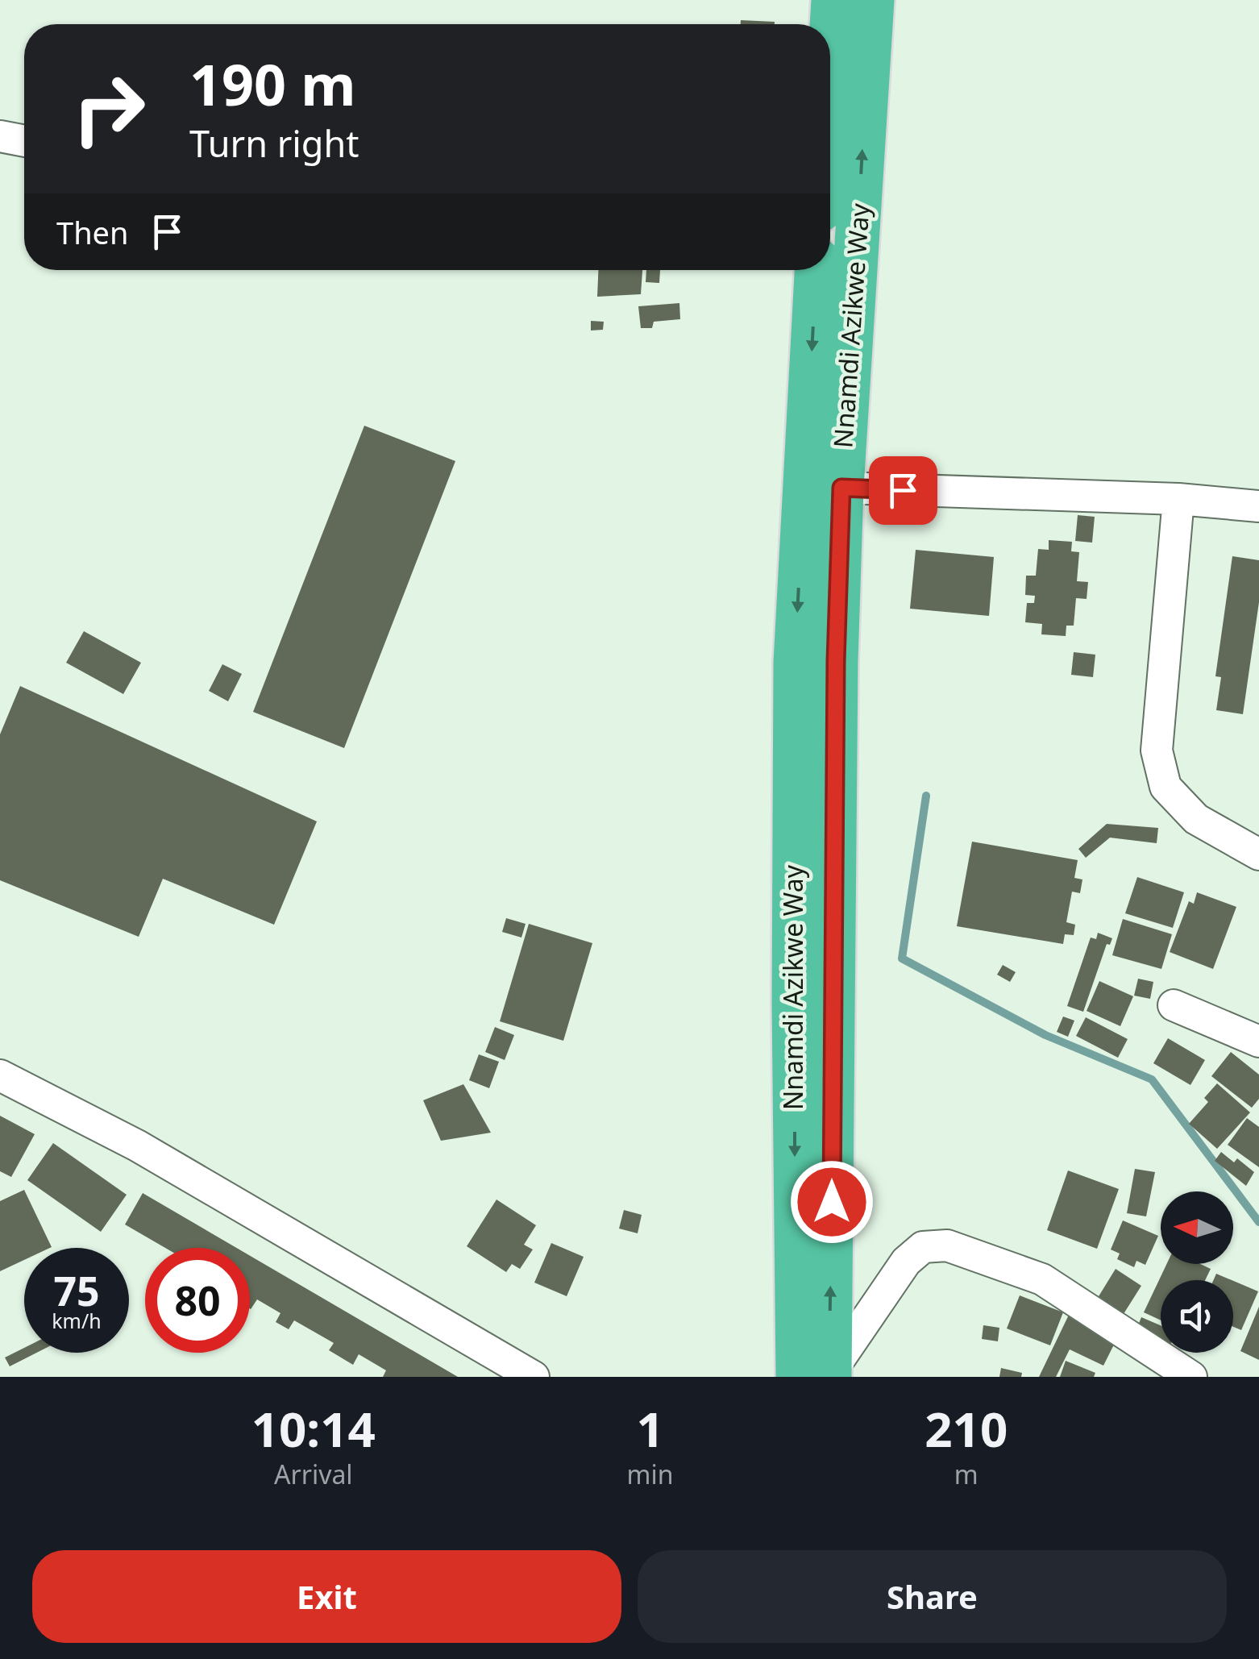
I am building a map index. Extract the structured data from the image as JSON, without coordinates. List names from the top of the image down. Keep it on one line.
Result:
{"streets":{"highway":["Nnamdi Azikwe Way"]},"north":"left","page":{"turn":["190 m","Turn right"],"then":"Then","speed":"75 km/h","limit":"80","eta":["10:14","Arrival","1","min","210","m"],"buttons":["Exit","Share"]}}
